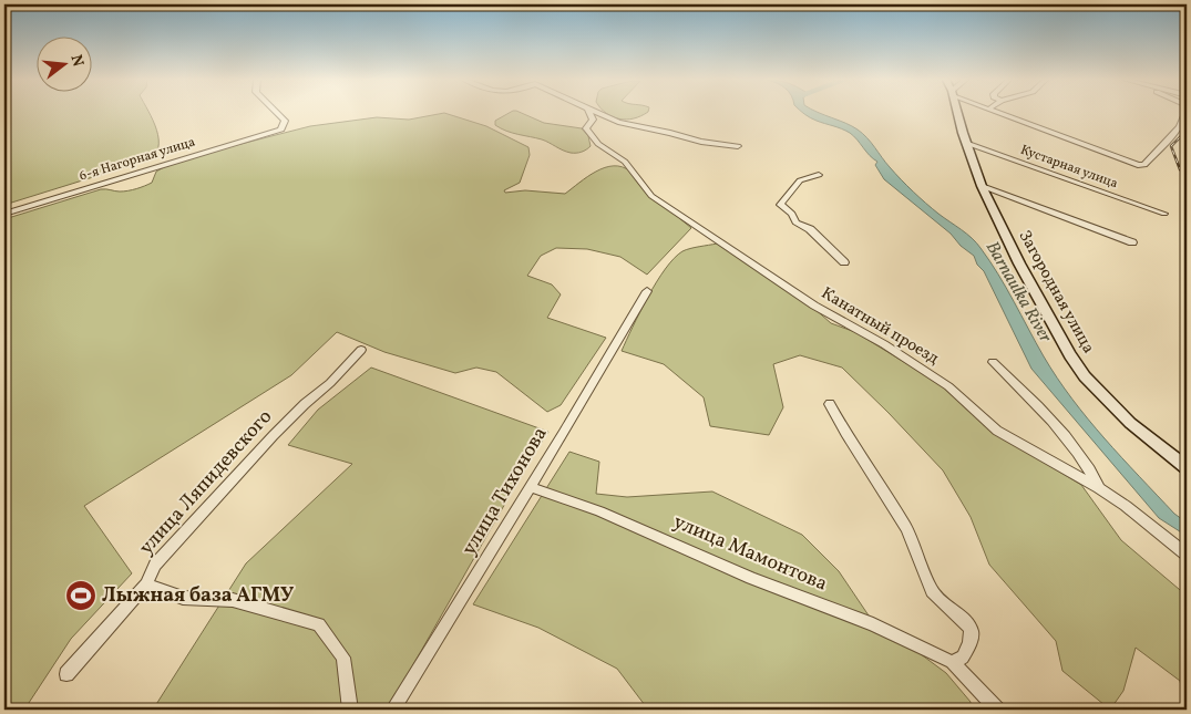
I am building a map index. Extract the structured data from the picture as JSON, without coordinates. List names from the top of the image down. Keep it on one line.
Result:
{"streets":{"main road":["Загородная улица"],"street":["6-я Нагорная улица","Кустарная улица","Канатный проезд","улица Ляпидевского","улица Тихонова","улица Мамонтова"]},"crossings":[["Кустарная улица","Загородная улица"],["улица Тихонова","улица Мамонтова"]],"water":["Barnaulka River"],"places":{"sports":["Лыжная база АГМУ"]},"north":"right"}
